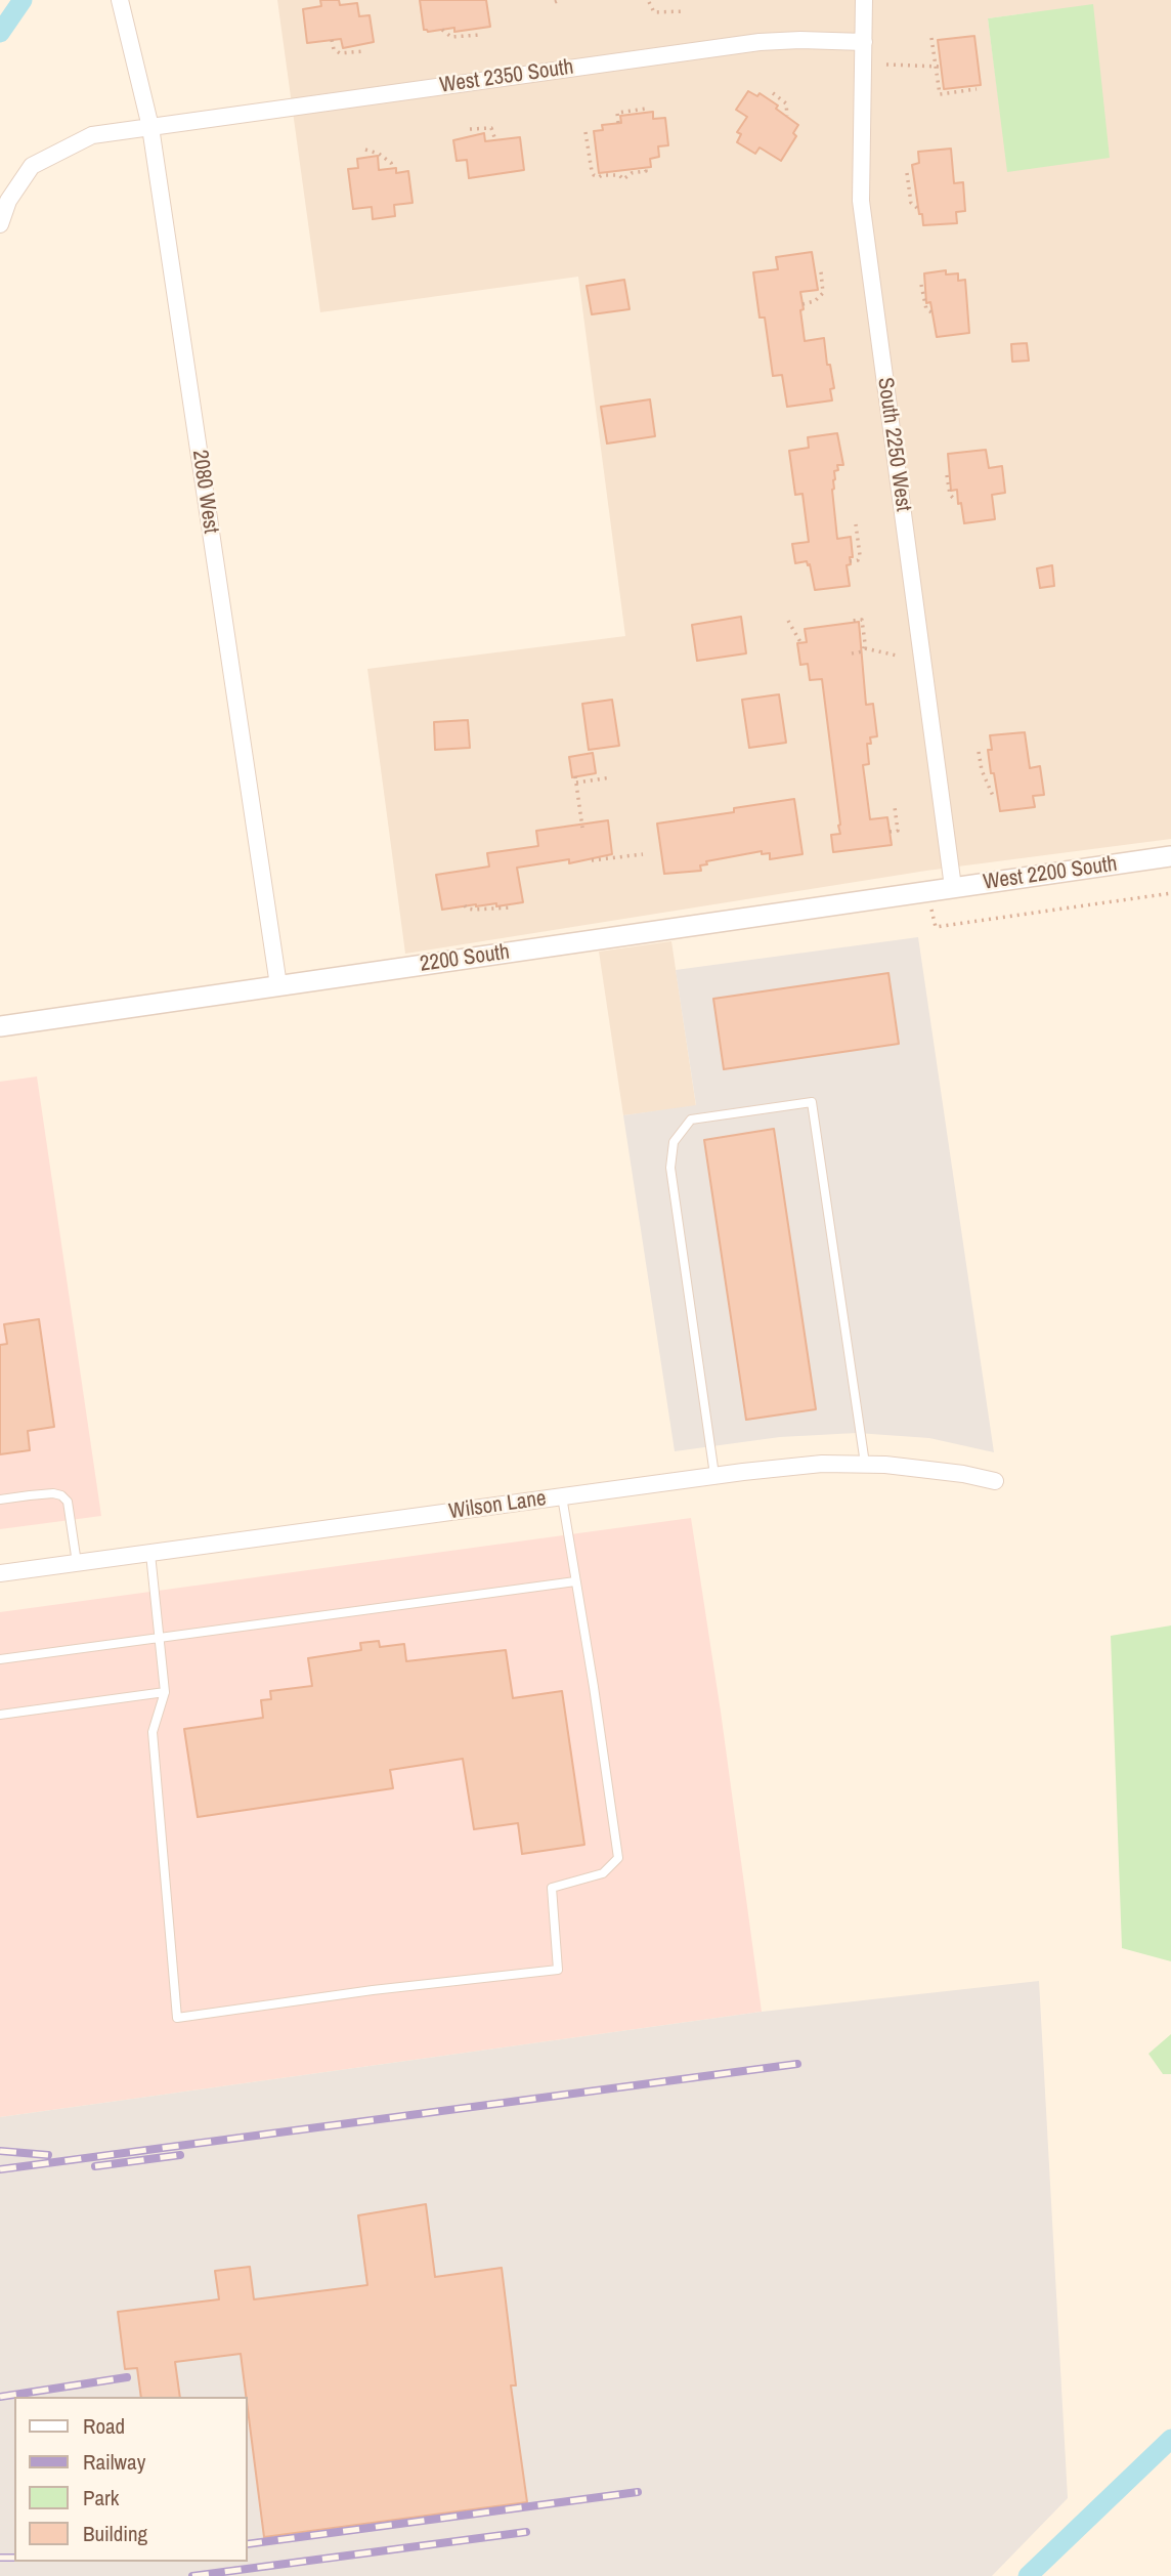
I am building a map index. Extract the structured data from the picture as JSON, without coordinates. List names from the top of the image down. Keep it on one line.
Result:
{"streets":{"street":["West 2350 South","South 2250 West","2080 West","West 2200 South","2200 South","Wilson Lane"]},"crossings":[["West 2350 South","South 2250 West"],["West 2350 South","2080 West"],["South 2250 West","West 2200 South"],["2080 West","2200 South"],["West 2200 South","2200 South"]],"legend":["Road","Railway","Park","Building"]}
